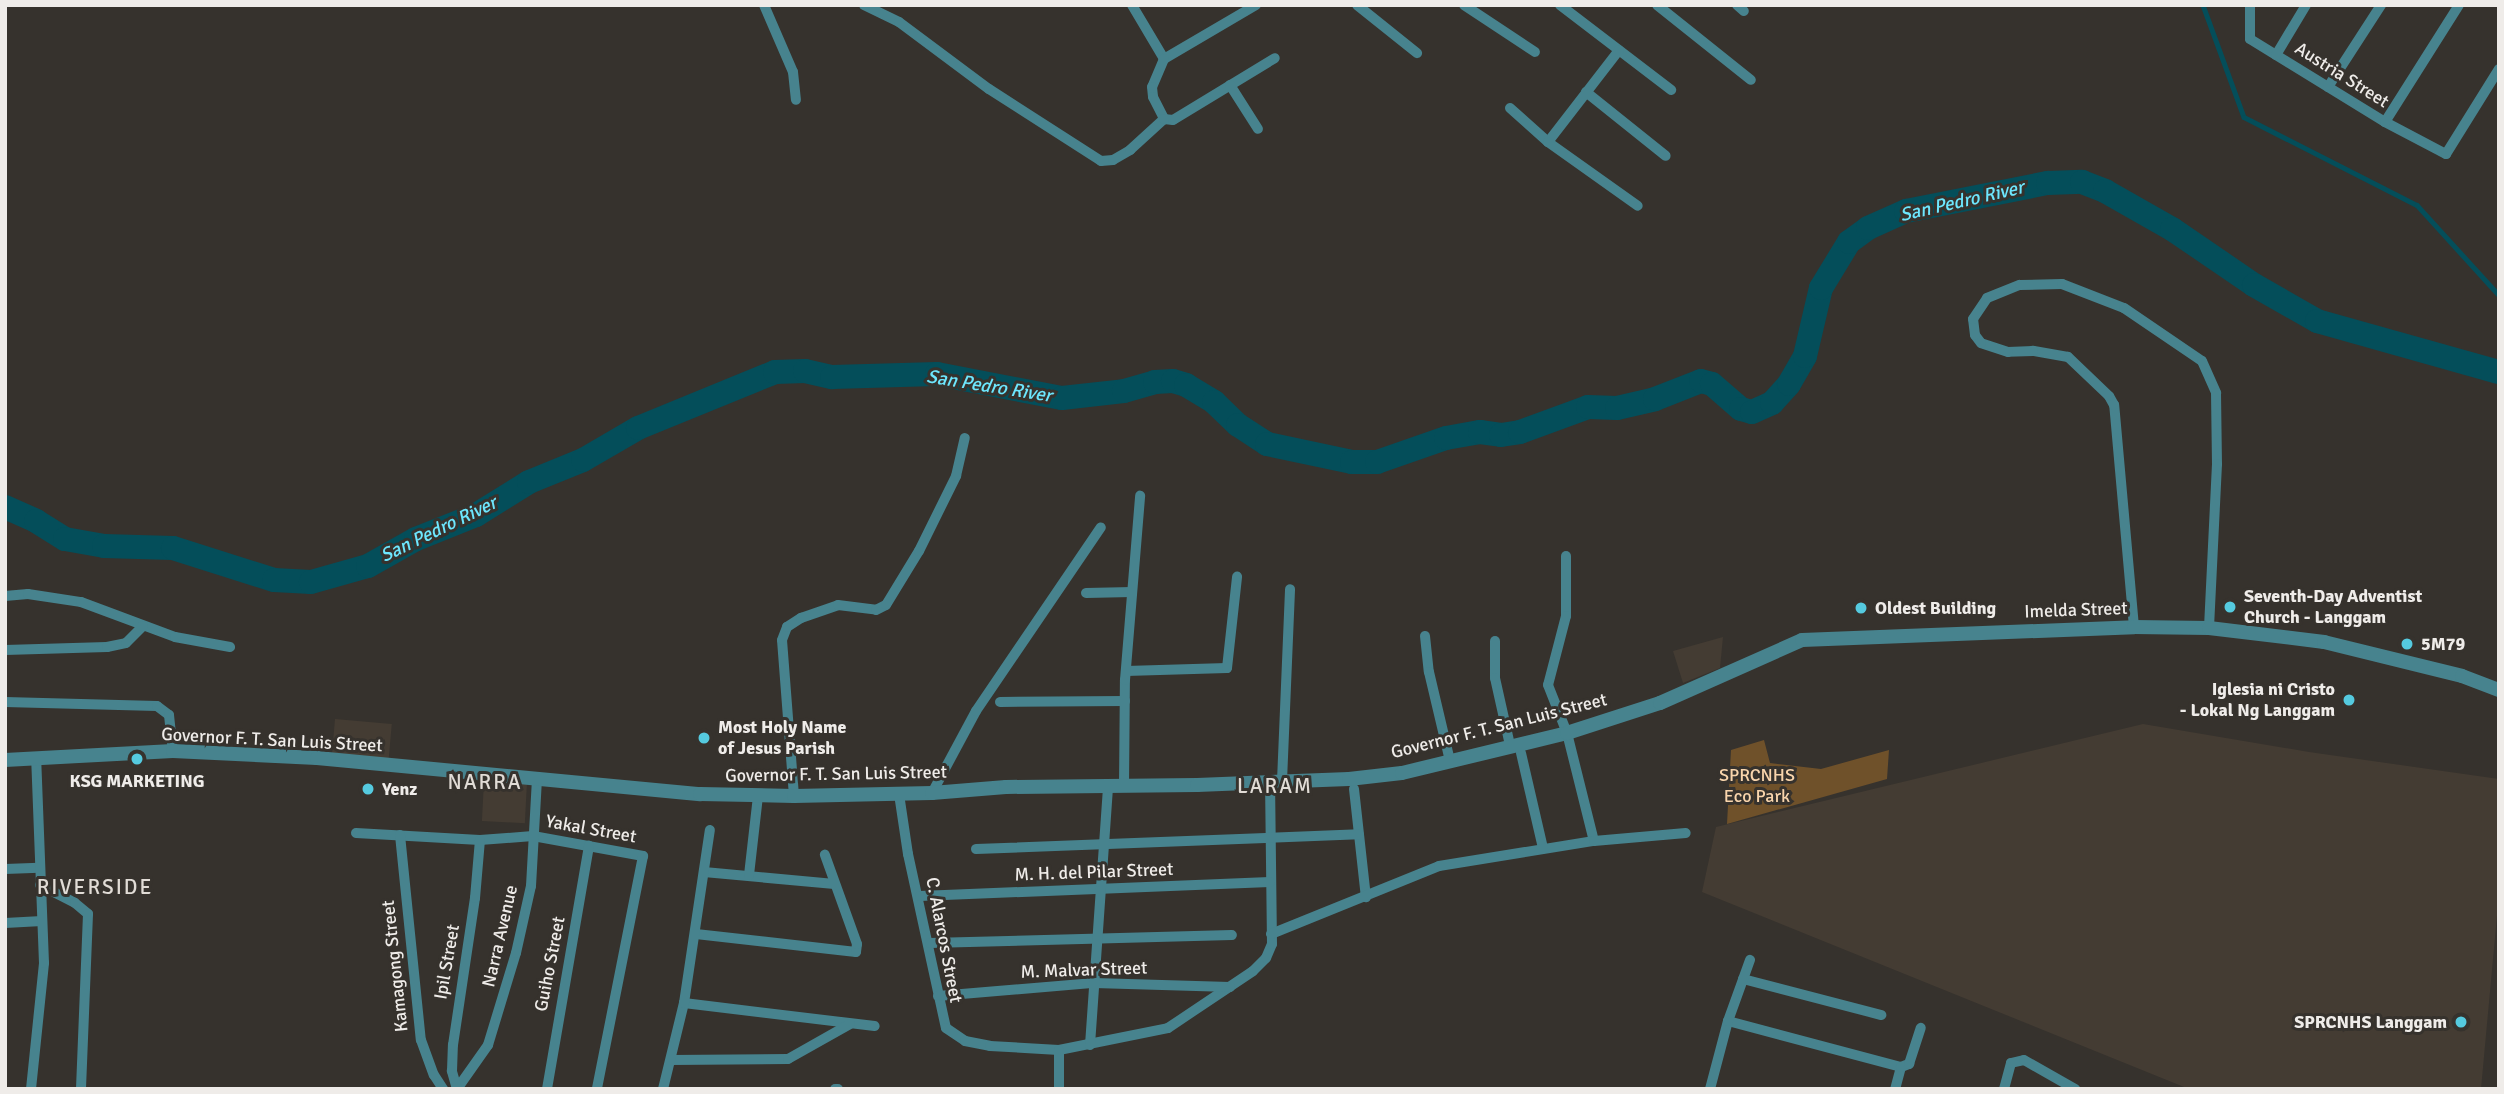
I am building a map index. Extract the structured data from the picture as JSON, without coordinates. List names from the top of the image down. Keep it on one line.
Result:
{"streets":{"street":["Austria Street","Imelda Street","Governor F. T. San Luis Street","Yakal Street","M. H. del Pilar Street","Narra Avenue","C. Alarcos Street","Ipil Street","Guiho Street","Kamagong Street","M. Malvar Street"]},"crossings":[["Imelda Street","Governor F. T. San Luis Street"],["Governor F. T. San Luis Street","Narra Avenue"],["Governor F. T. San Luis Street","C. Alarcos Street"],["Yakal Street","Narra Avenue"],["Yakal Street","Ipil Street"],["Yakal Street","Guiho Street"],["Yakal Street","Kamagong Street"],["M. H. del Pilar Street","C. Alarcos Street"],["Narra Avenue","Ipil Street"],["C. Alarcos Street","M. Malvar Street"]],"districts":["NARRA","LARAM","RIVERSIDE"],"water":["San Pedro River"],"parks":["SPRCNHS Eco Park"],"places":["Seventh-Day Adventist Church - Langgam","Oldest Building","5M79","Iglesia ni Cristo - Lokal Ng Langgam","Most Holy Name of Jesus Parish","KSG MARKETING","Yenz","SPRCNHS Langgam"]}
